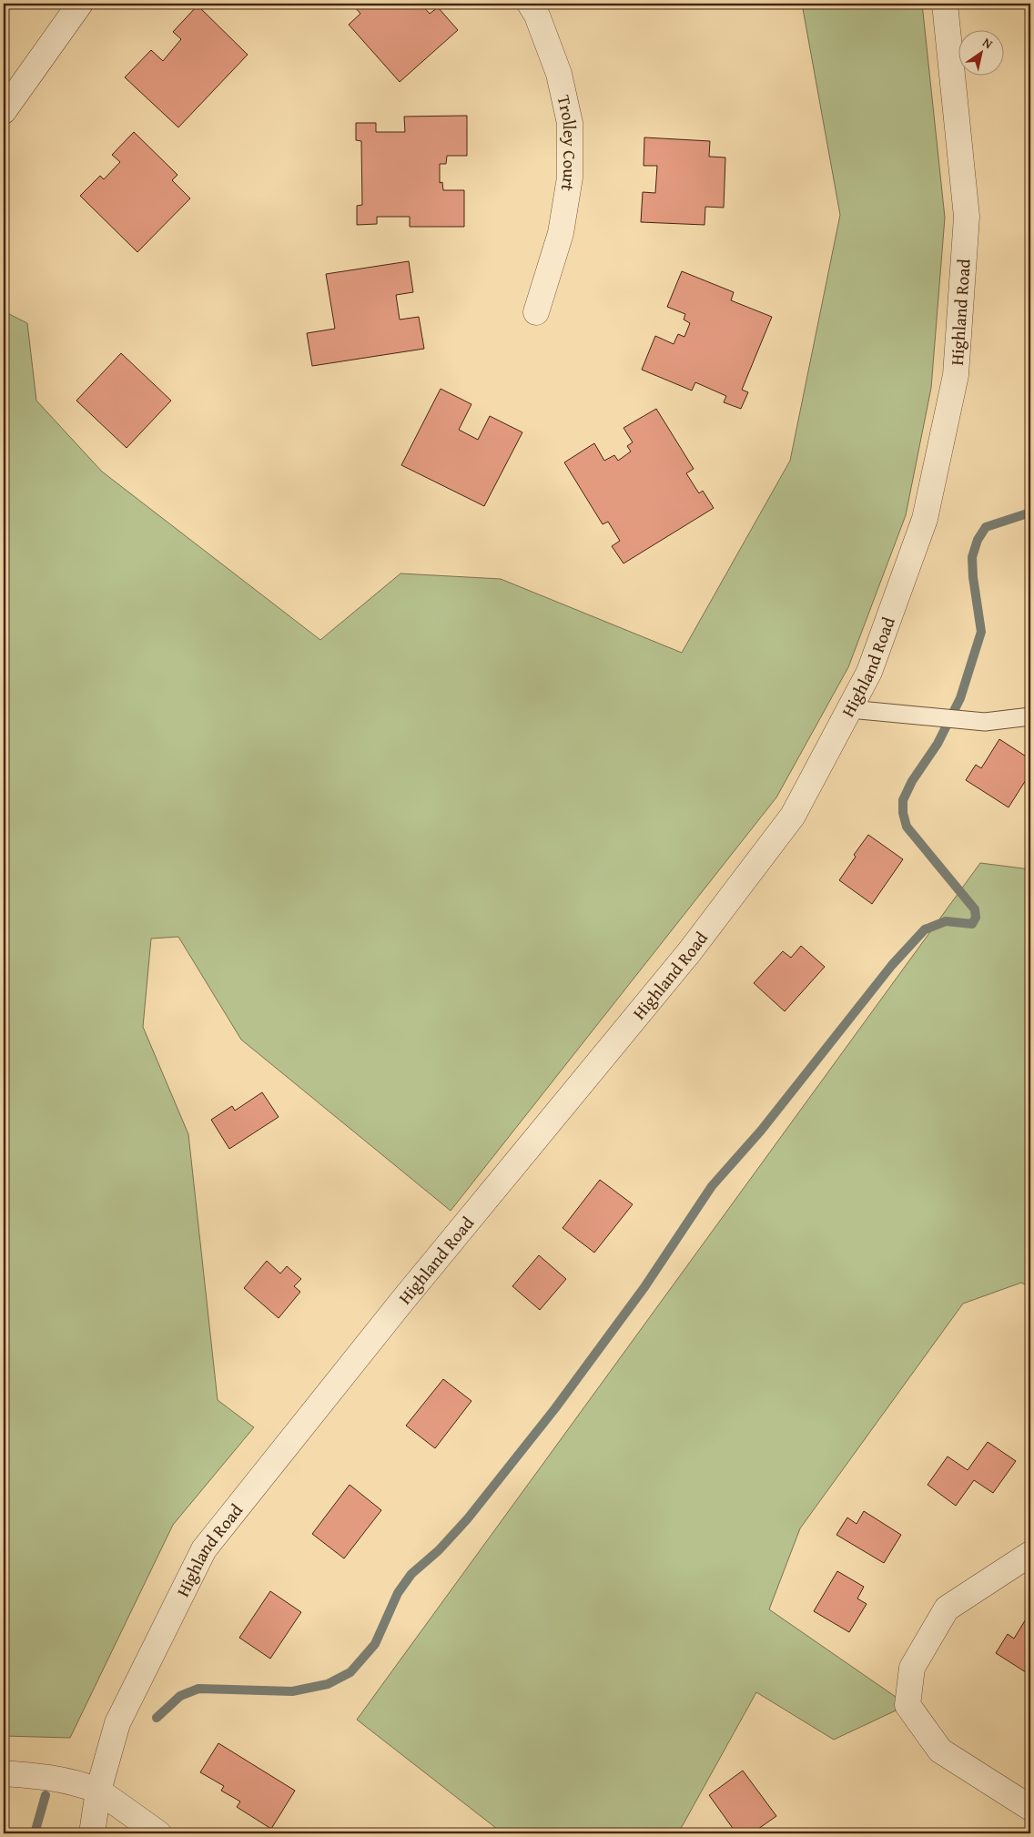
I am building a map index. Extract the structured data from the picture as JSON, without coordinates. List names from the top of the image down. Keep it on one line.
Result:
{"streets":{"street":["Trolley Court","Highland Road"]},"north":"top right"}
